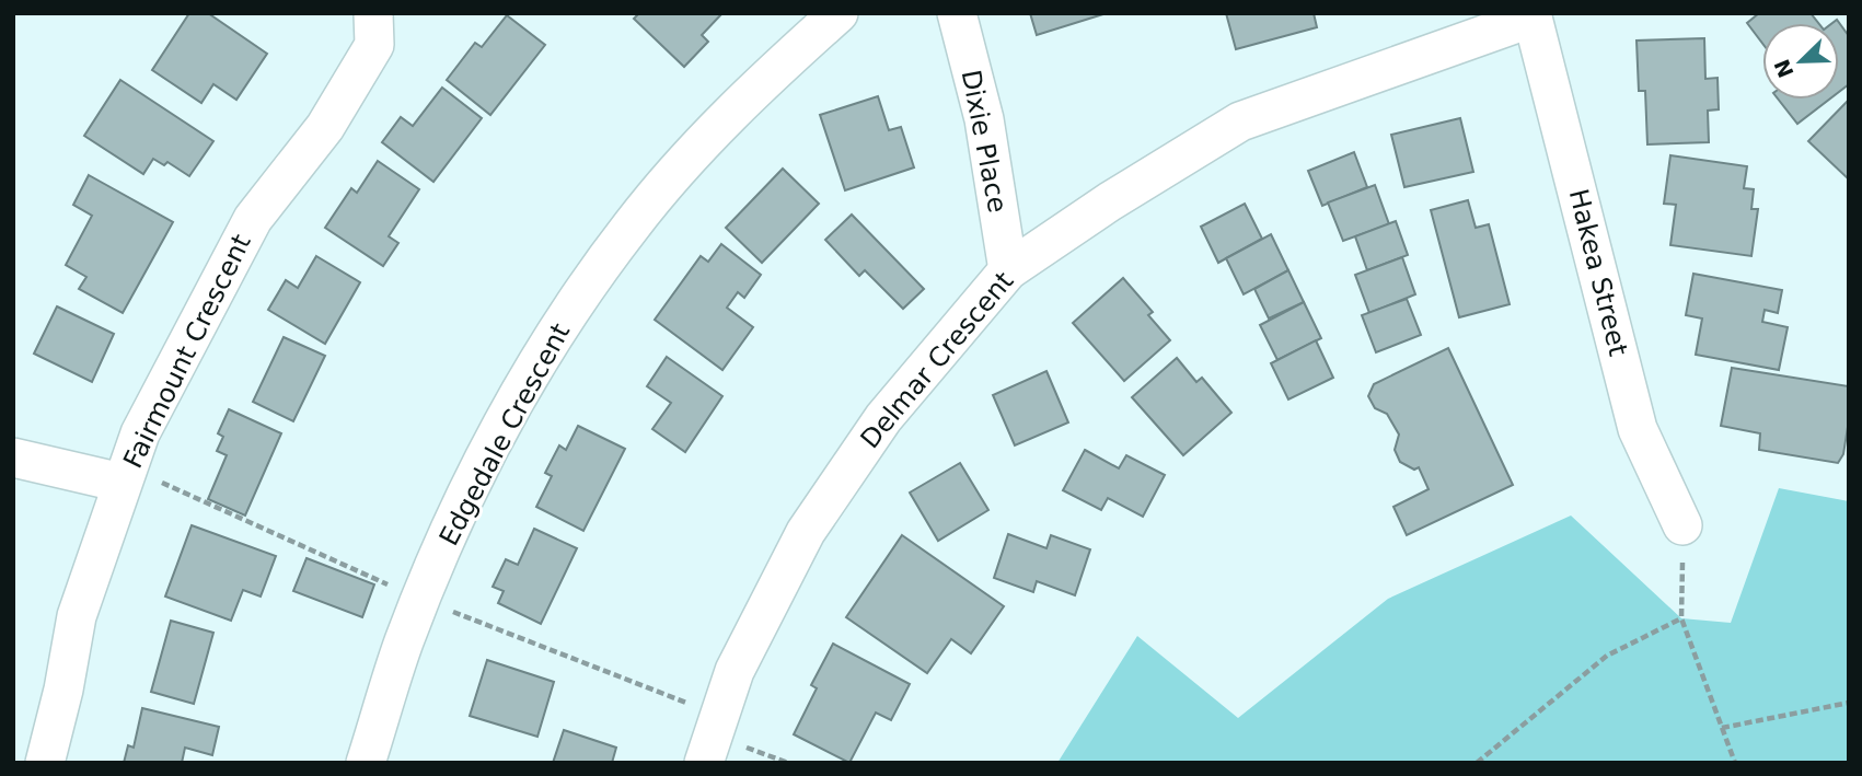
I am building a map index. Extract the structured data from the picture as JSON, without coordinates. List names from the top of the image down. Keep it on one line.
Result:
{"streets":{"street":["Dixie Place","Hakea Street","Fairmount Crescent","Delmar Crescent","Edgedale Crescent"]},"crossings":[["Dixie Place","Delmar Crescent"],["Hakea Street","Delmar Crescent"]],"north":"bottom left"}
